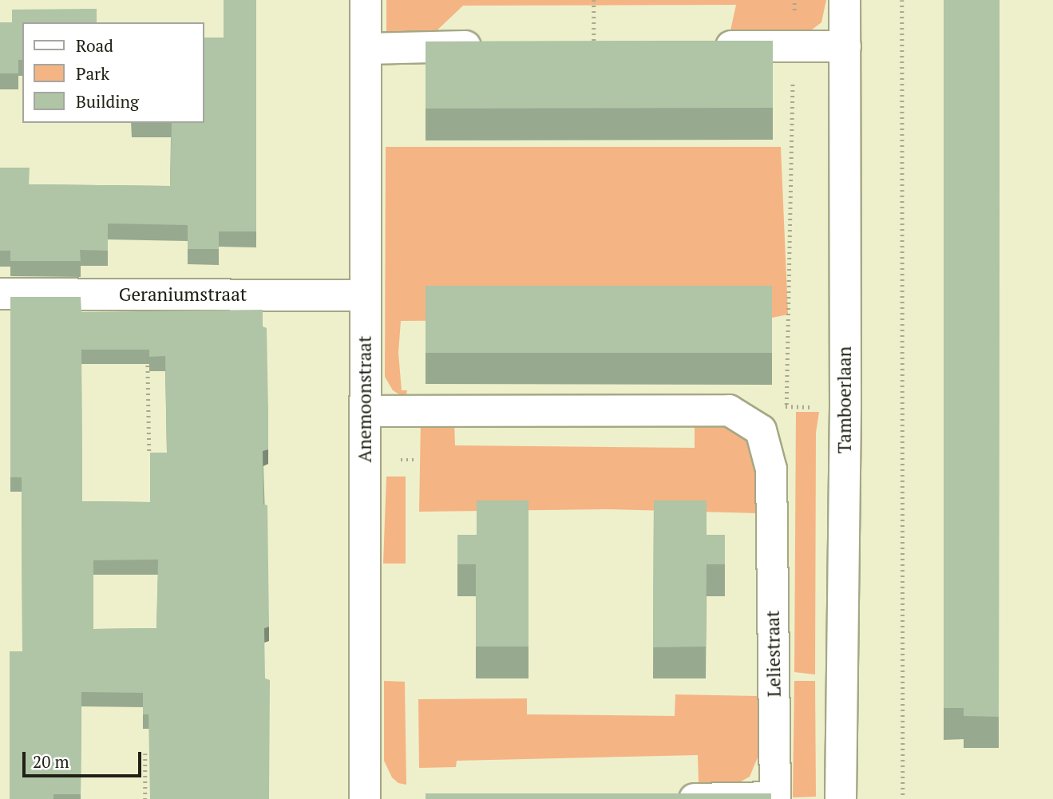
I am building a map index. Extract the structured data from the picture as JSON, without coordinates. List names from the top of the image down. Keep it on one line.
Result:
{"streets":{"street":["Geraniumstraat","Anemoonstraat","Tamboerlaan","Leliestraat"]},"crossings":[["Geraniumstraat","Anemoonstraat"]],"legend":["Road","Park","Building"],"scale_bar":"20 m"}
